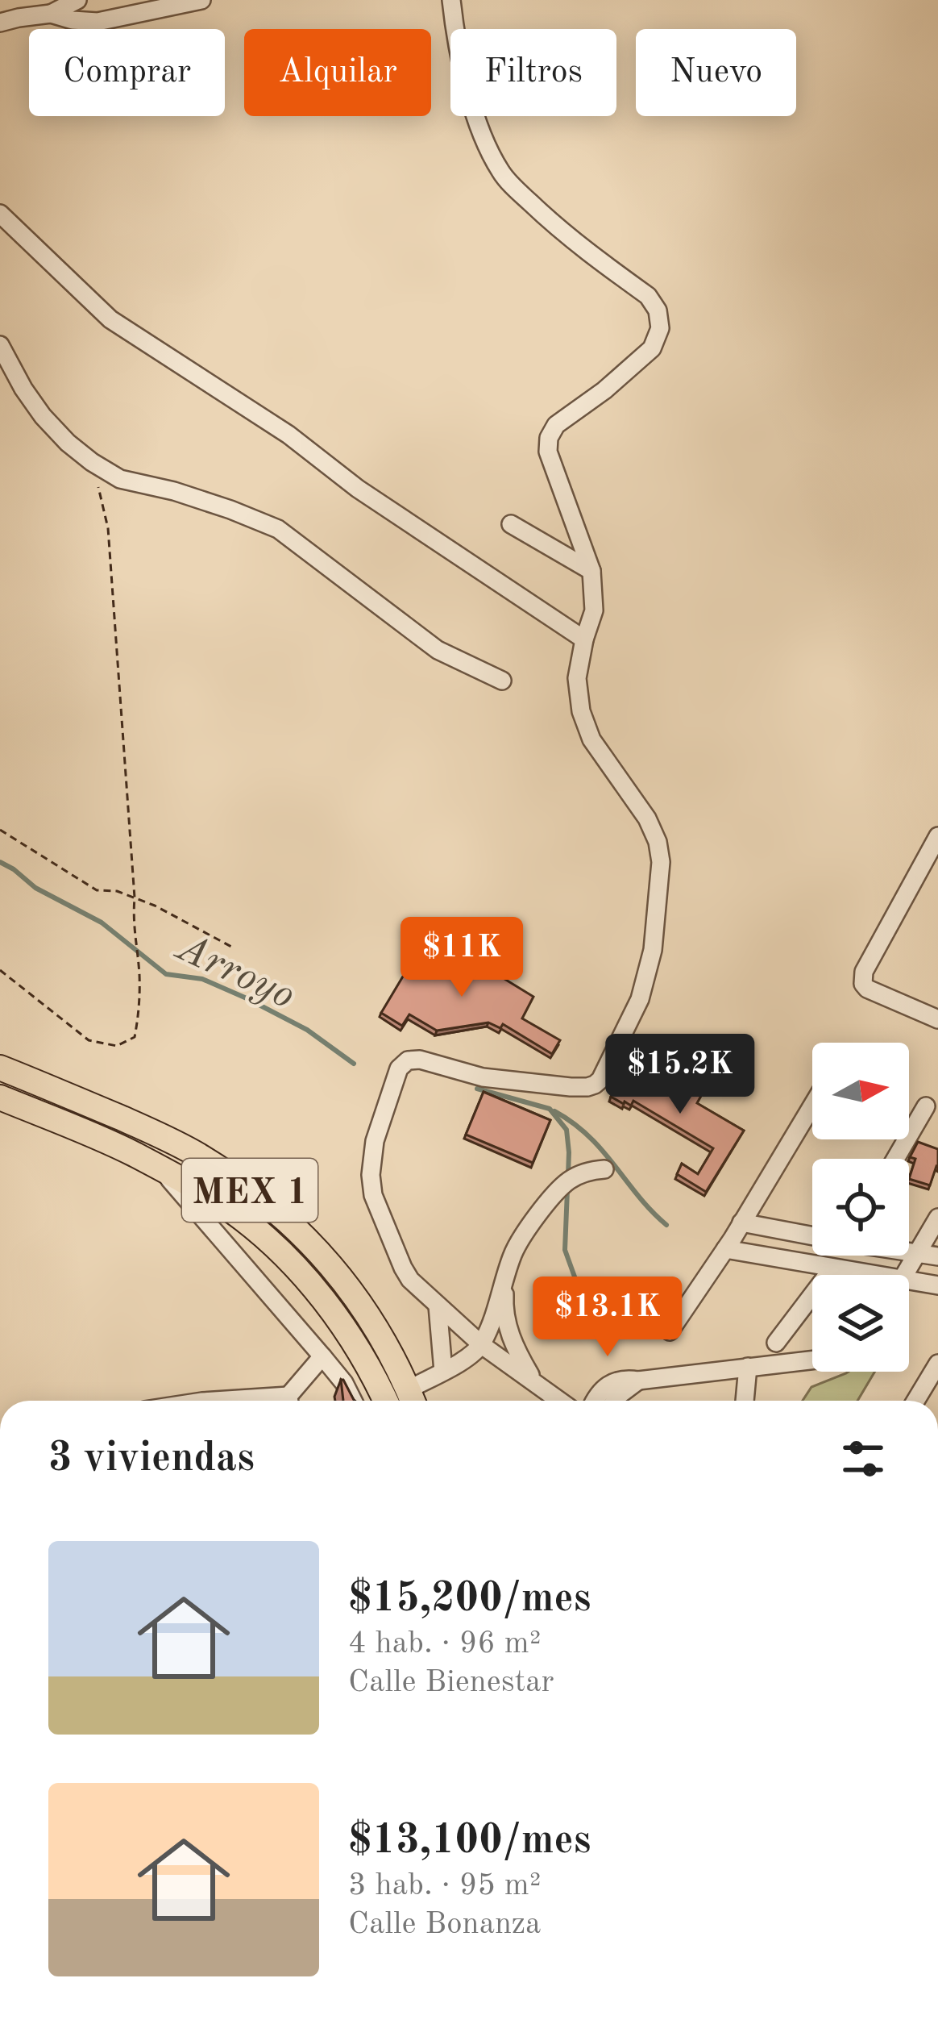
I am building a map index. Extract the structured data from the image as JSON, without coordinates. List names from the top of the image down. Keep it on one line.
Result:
{"streets":{"highway":["MEX 1"]},"water":["Arroyo"],"north":"right","page":{"chip":["Comprar","Alquilar","Filtros","Nuevo"],"price":["$11K","$15.2K","$13.1K"],"heading":"3 viviendas","list":[{"name":"$15,200/mes","note":"4 hab. · 96 m² · Calle Bienestar"},{"name":"$13,100/mes","note":"3 hab. · 95 m² · Calle Bonanza"}]}}
